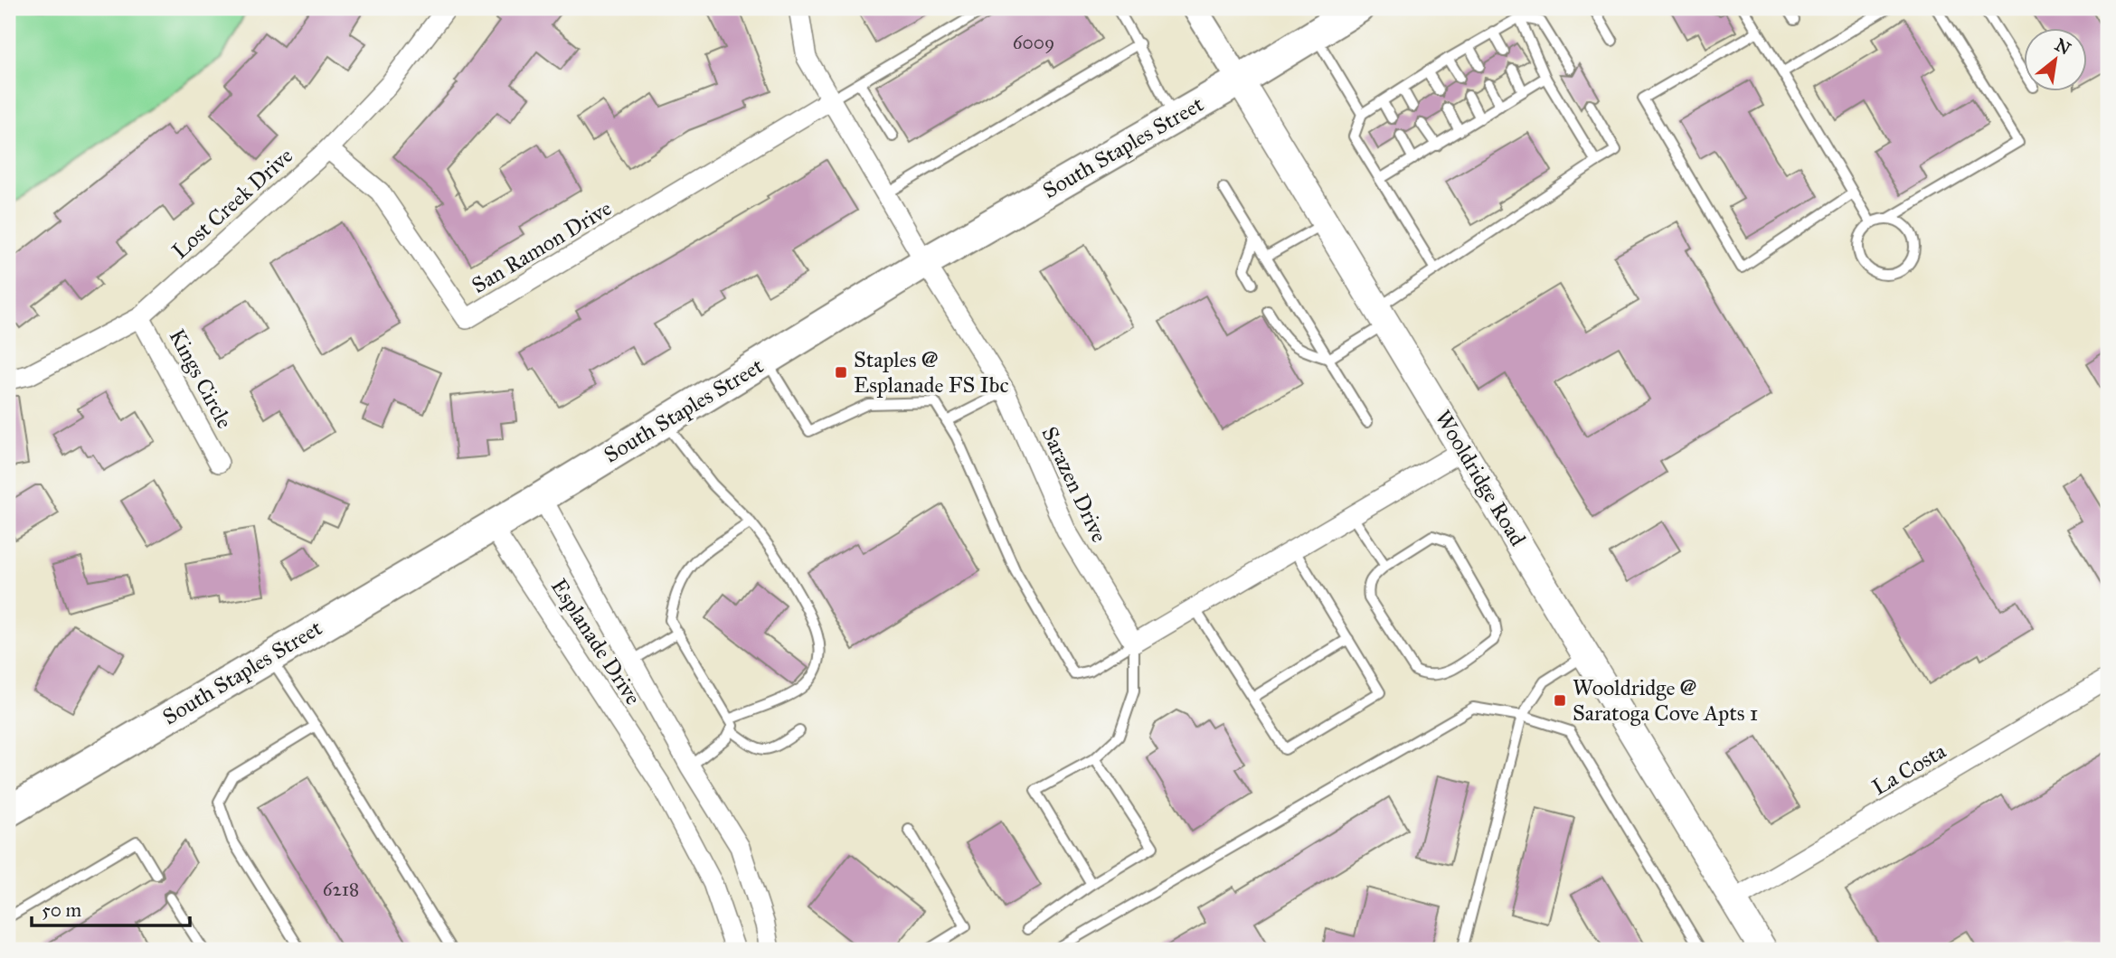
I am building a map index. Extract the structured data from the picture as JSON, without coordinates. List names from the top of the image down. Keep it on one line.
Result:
{"streets":{"main road":["South Staples Street","Wooldridge Road"],"street":["Lost Creek Drive","San Ramon Drive","Kings Circle","Sarazen Drive","Esplanade Drive","La Costa"]},"crossings":[["South Staples Street","Wooldridge Road"],["South Staples Street","Sarazen Drive"],["South Staples Street","Esplanade Drive"],["Lost Creek Drive","San Ramon Drive"],["Lost Creek Drive","Kings Circle"],["San Ramon Drive","Sarazen Drive"],["Wooldridge Road","La Costa"]],"places":{"transit":["Staples @ Esplanade FS Ibc","Wooldridge @ Saratoga Cove Apts 1"]},"house_numbers":["6009","6218"],"scale_bar":"50 m","north":"top right"}
